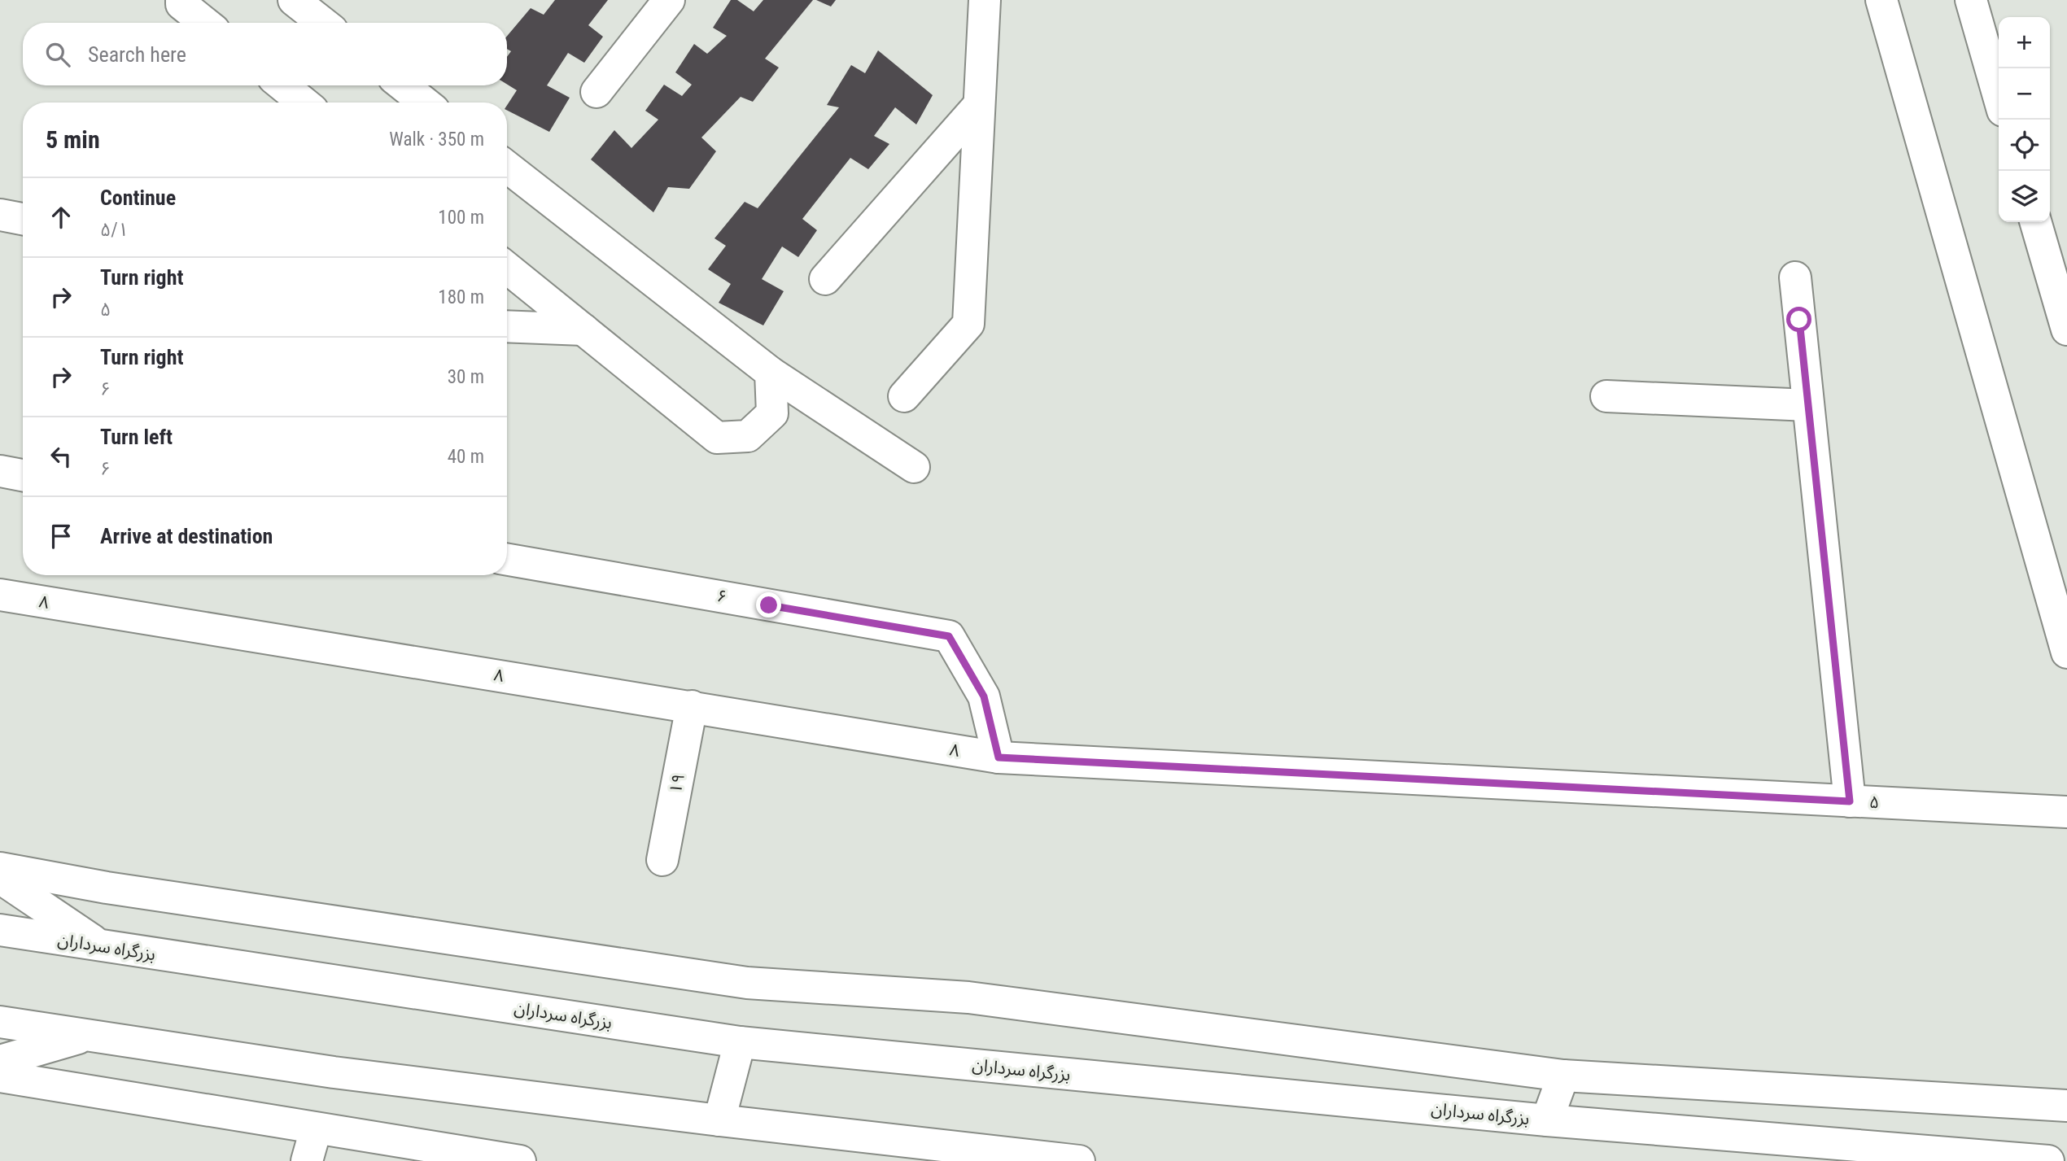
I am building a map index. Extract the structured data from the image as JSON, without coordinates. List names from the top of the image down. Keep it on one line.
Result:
{"streets":{"main road":["۶","۸","۱۹","۵","بزرگراه سرداران"]},"crossings":[["۶","۸"],["۶","۵"],["۸","۱۹"],["۸","۵"]],"page":{"map_buttons":["+","−"],"search":"Search here","heading":["5 min","Walk · 350 m"],"list":[["Continue","۵/۱","100 m"],["Turn right","۵","180 m"],["Turn right","۶","30 m"],["Turn left","۶","40 m"],"Arrive at destination"]}}
